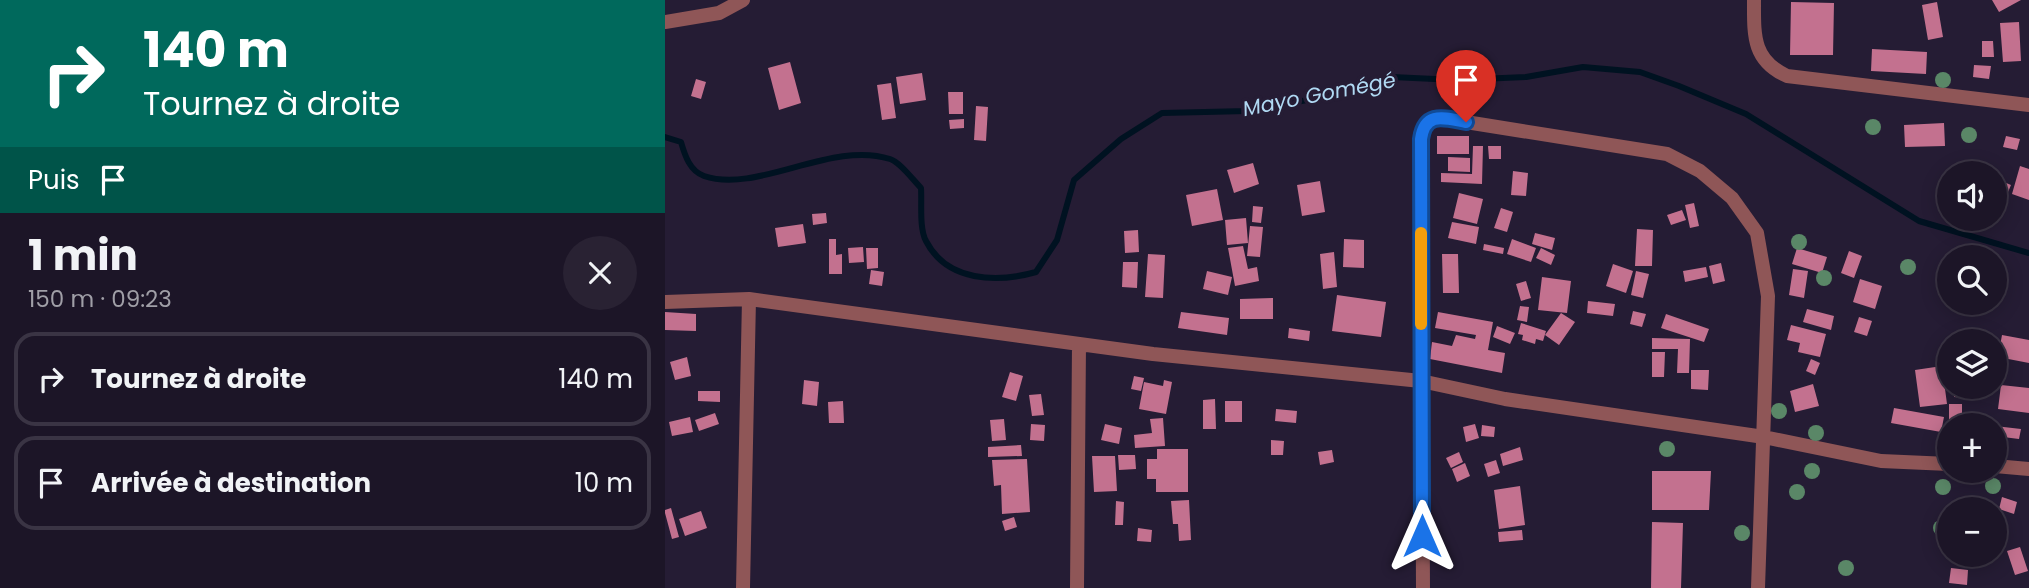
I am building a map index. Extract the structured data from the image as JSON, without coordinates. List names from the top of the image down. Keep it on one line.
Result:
{"water":["Mayo Gomégé"],"page":{"turn":["140 m","Tournez à droite"],"then":"Puis","map_buttons":["+","−"],"heading":["1 min","150 m · 09:23"],"list":[{"name":"Tournez à droite","value":"140 m"},{"name":"Arrivée à destination","value":"10 m"}]}}
